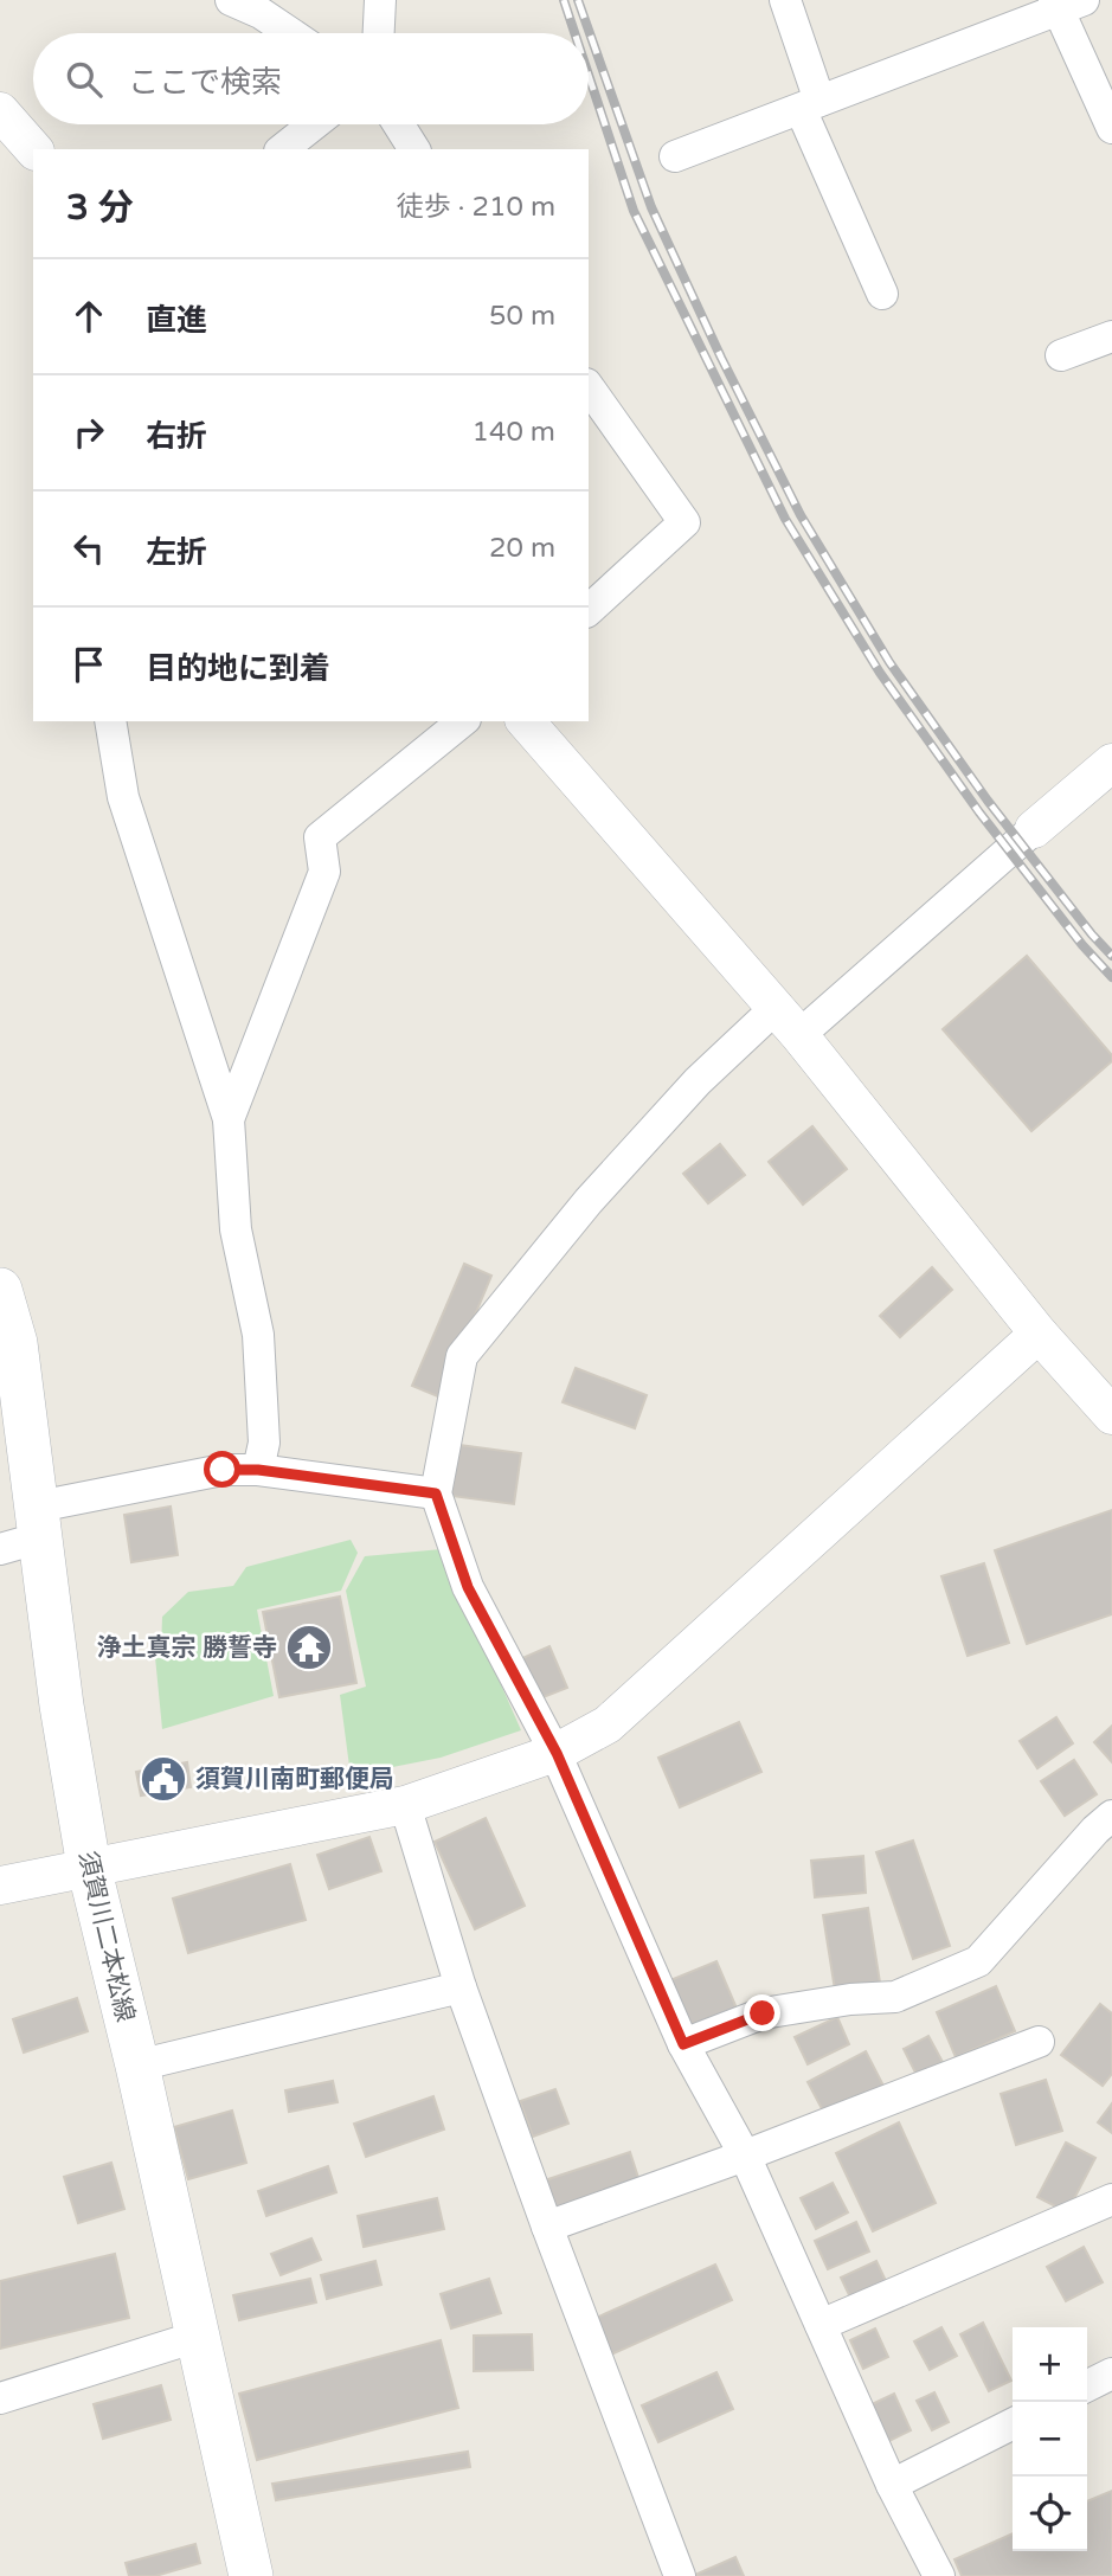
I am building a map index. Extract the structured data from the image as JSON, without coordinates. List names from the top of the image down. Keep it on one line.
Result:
{"streets":{"main road":["須賀川二本松線"]},"places":{"temple":["浄土真宗 勝誓寺"],"public building":["須賀川南町郵便局"]},"page":{"search":"ここで検索","heading":["3 分","徒歩 · 210 m"],"list":[["直進","50 m"],["右折","140 m"],["左折","20 m"],"目的地に到着"],"map_buttons":["+","−"]}}
